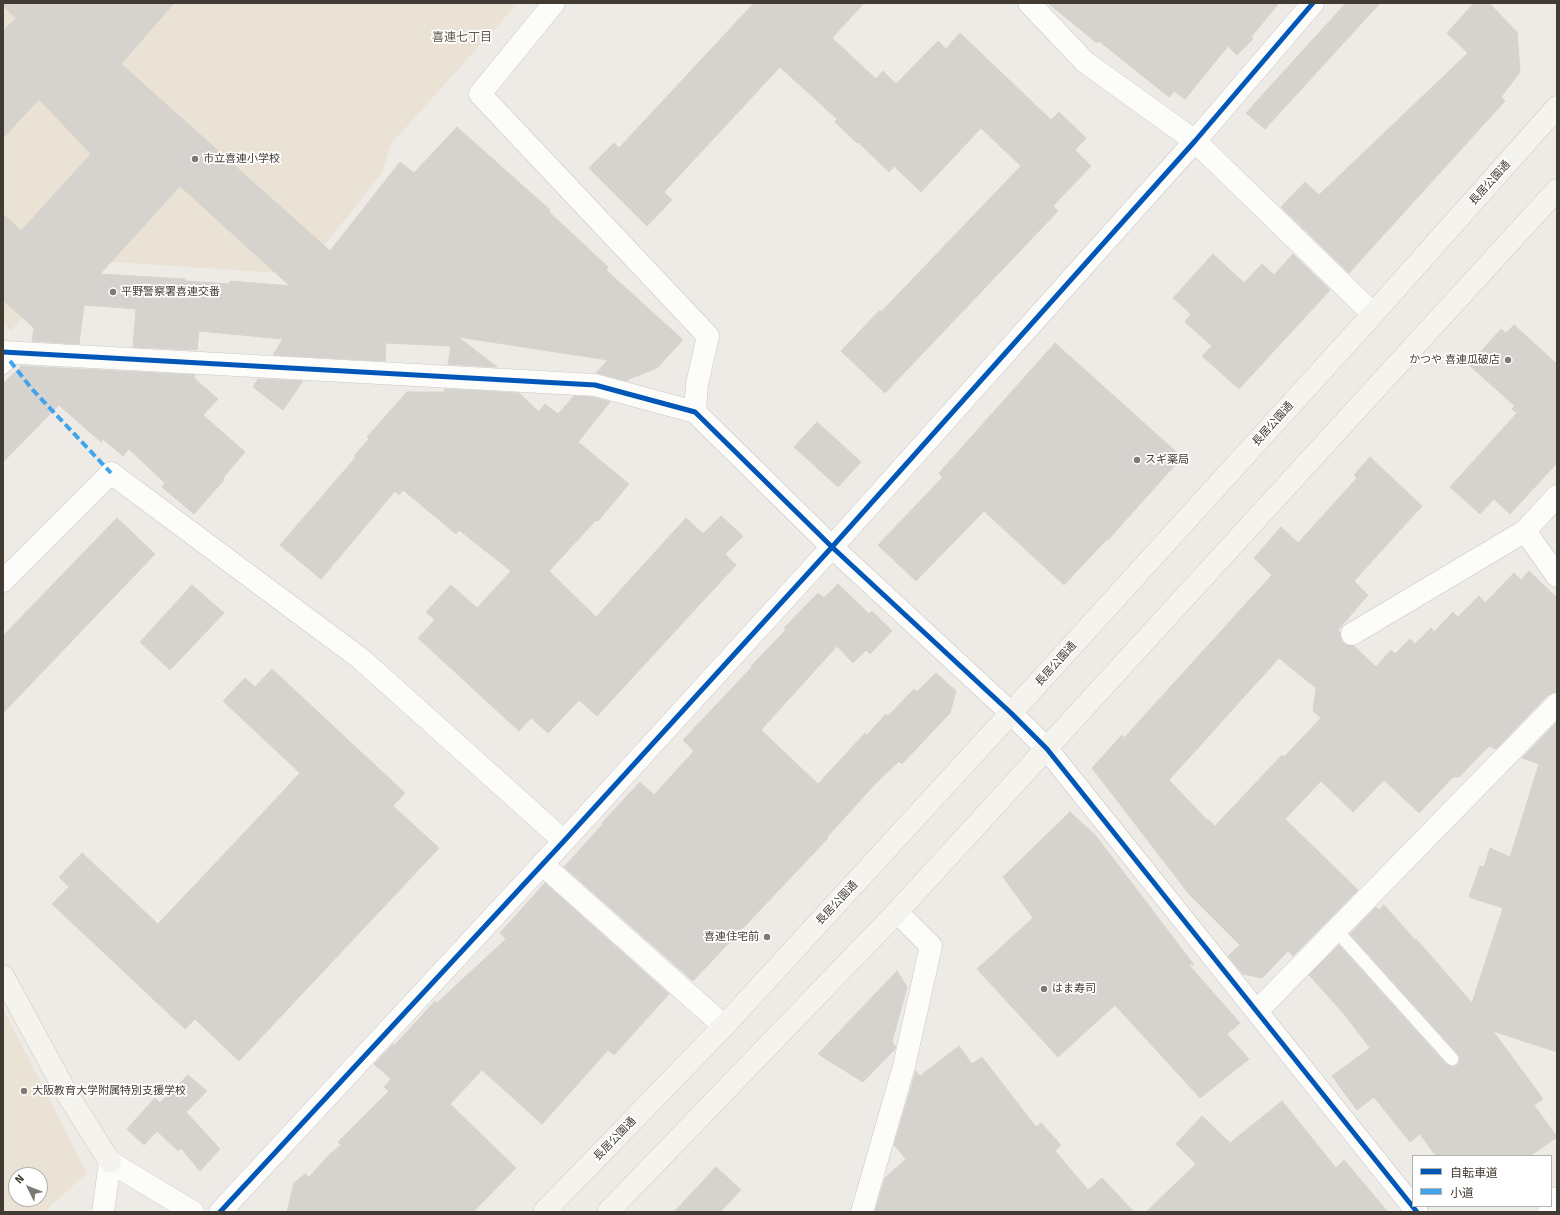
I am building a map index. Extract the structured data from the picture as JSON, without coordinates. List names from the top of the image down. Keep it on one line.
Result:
{"streets":{"main road":["長居公園通"]},"districts":["喜連七丁目"],"places":["市立喜連小学校","平野警察署喜連交番","かつや 喜連瓜破店","スギ薬局","喜連住宅前","はま寿司","大阪教育大学附属特別支援学校"],"legend":["自転車道","小道"],"north":"top left"}
